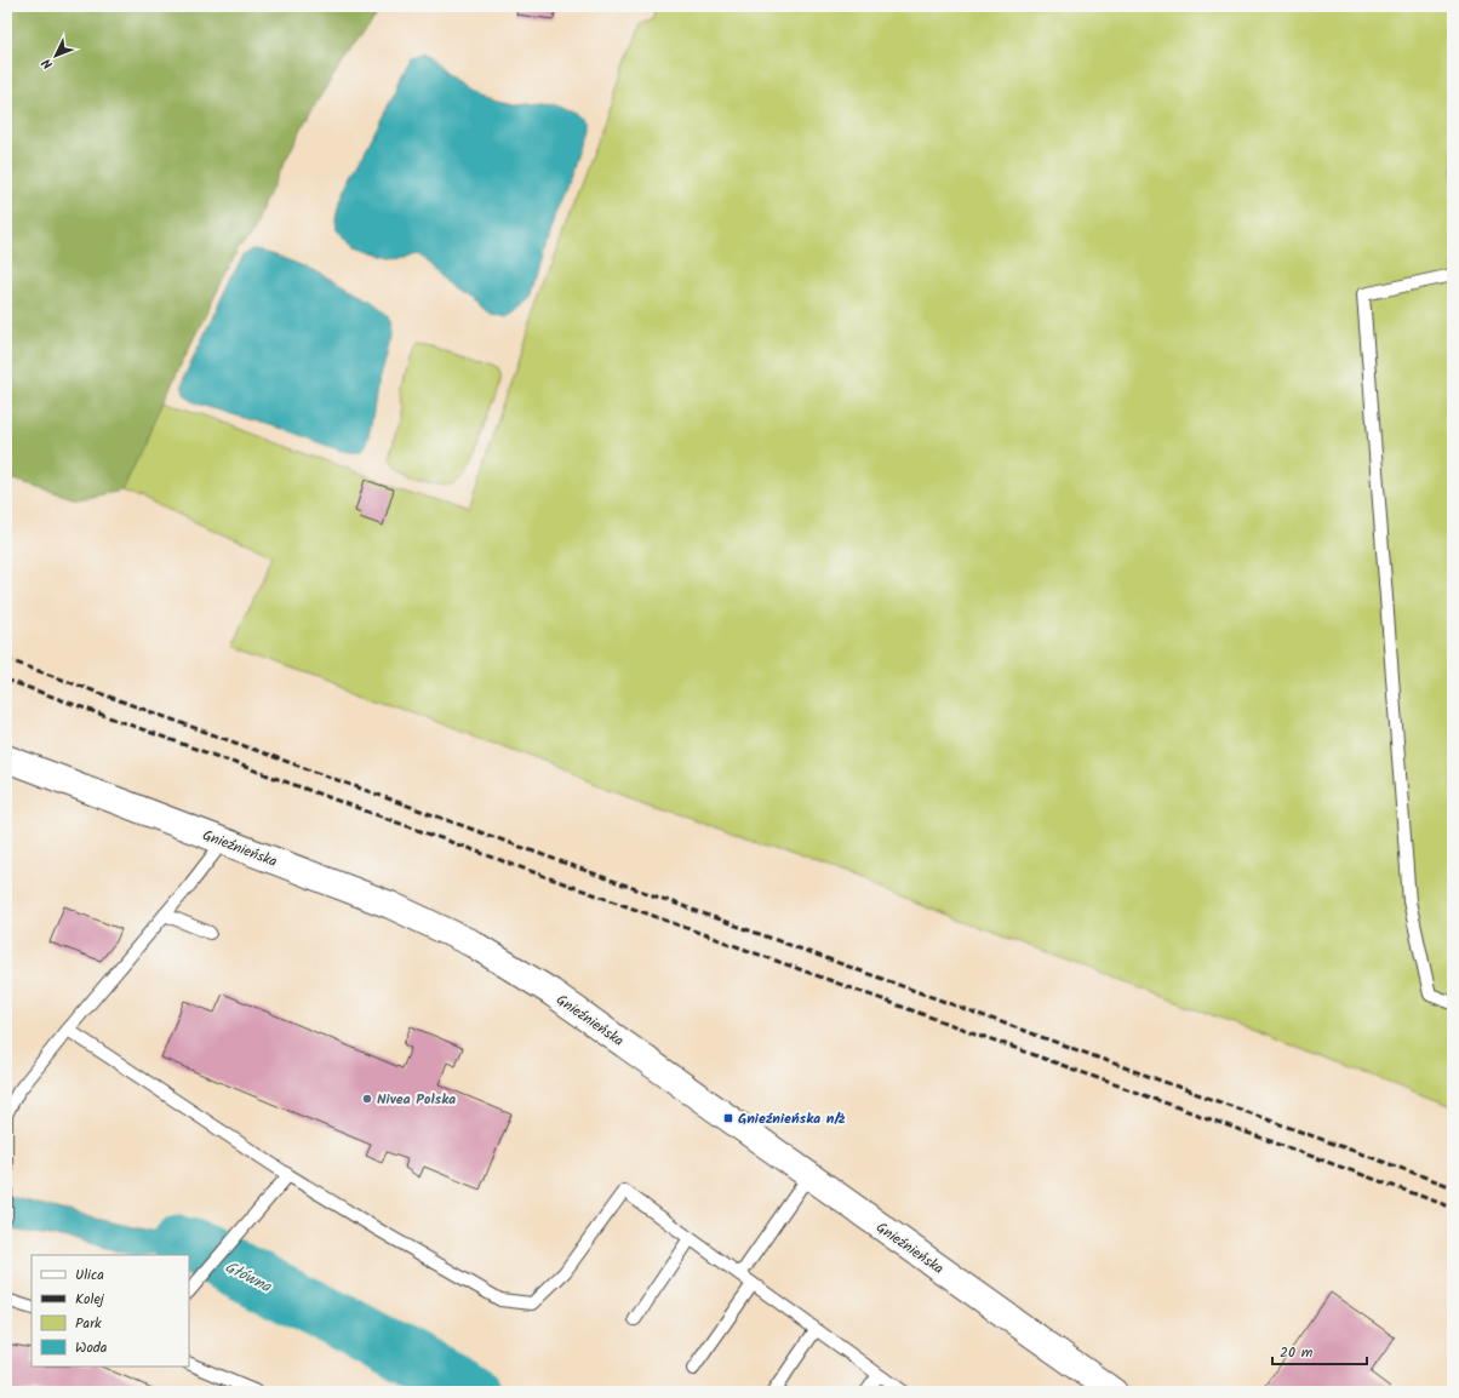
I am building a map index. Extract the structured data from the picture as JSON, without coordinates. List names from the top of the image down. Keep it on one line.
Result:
{"streets":{"street":["Gnieźnieńska"]},"water":["Główna"],"places":{"other":["Nivea Polska"],"transit":["Gnieźnieńska n/ż"]},"legend":["Ulica","Kolej","Park","Woda"],"scale_bar":"20 m","north":"bottom left"}
